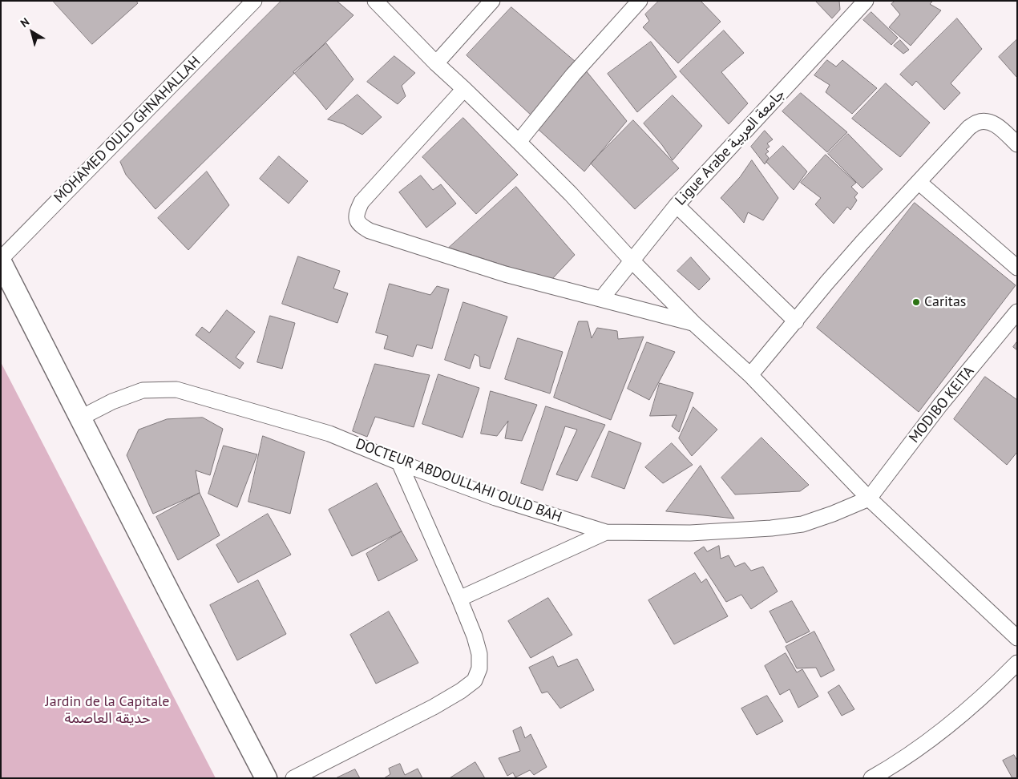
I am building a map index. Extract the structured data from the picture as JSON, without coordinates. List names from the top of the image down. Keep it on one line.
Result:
{"streets":{"street":["MOHAMED OULD GHNAHALLAH","Ligue Arabe جامعة العربية","MODIBO KEITA","DOCTEUR ABDOULLAHI OULD BAH"]},"crossings":[["MODIBO KEITA","DOCTEUR ABDOULLAHI OULD BAH"]],"parks":["Jardin de la Capitale حديقة العاصمة"],"places":["Caritas"],"north":"top left"}
